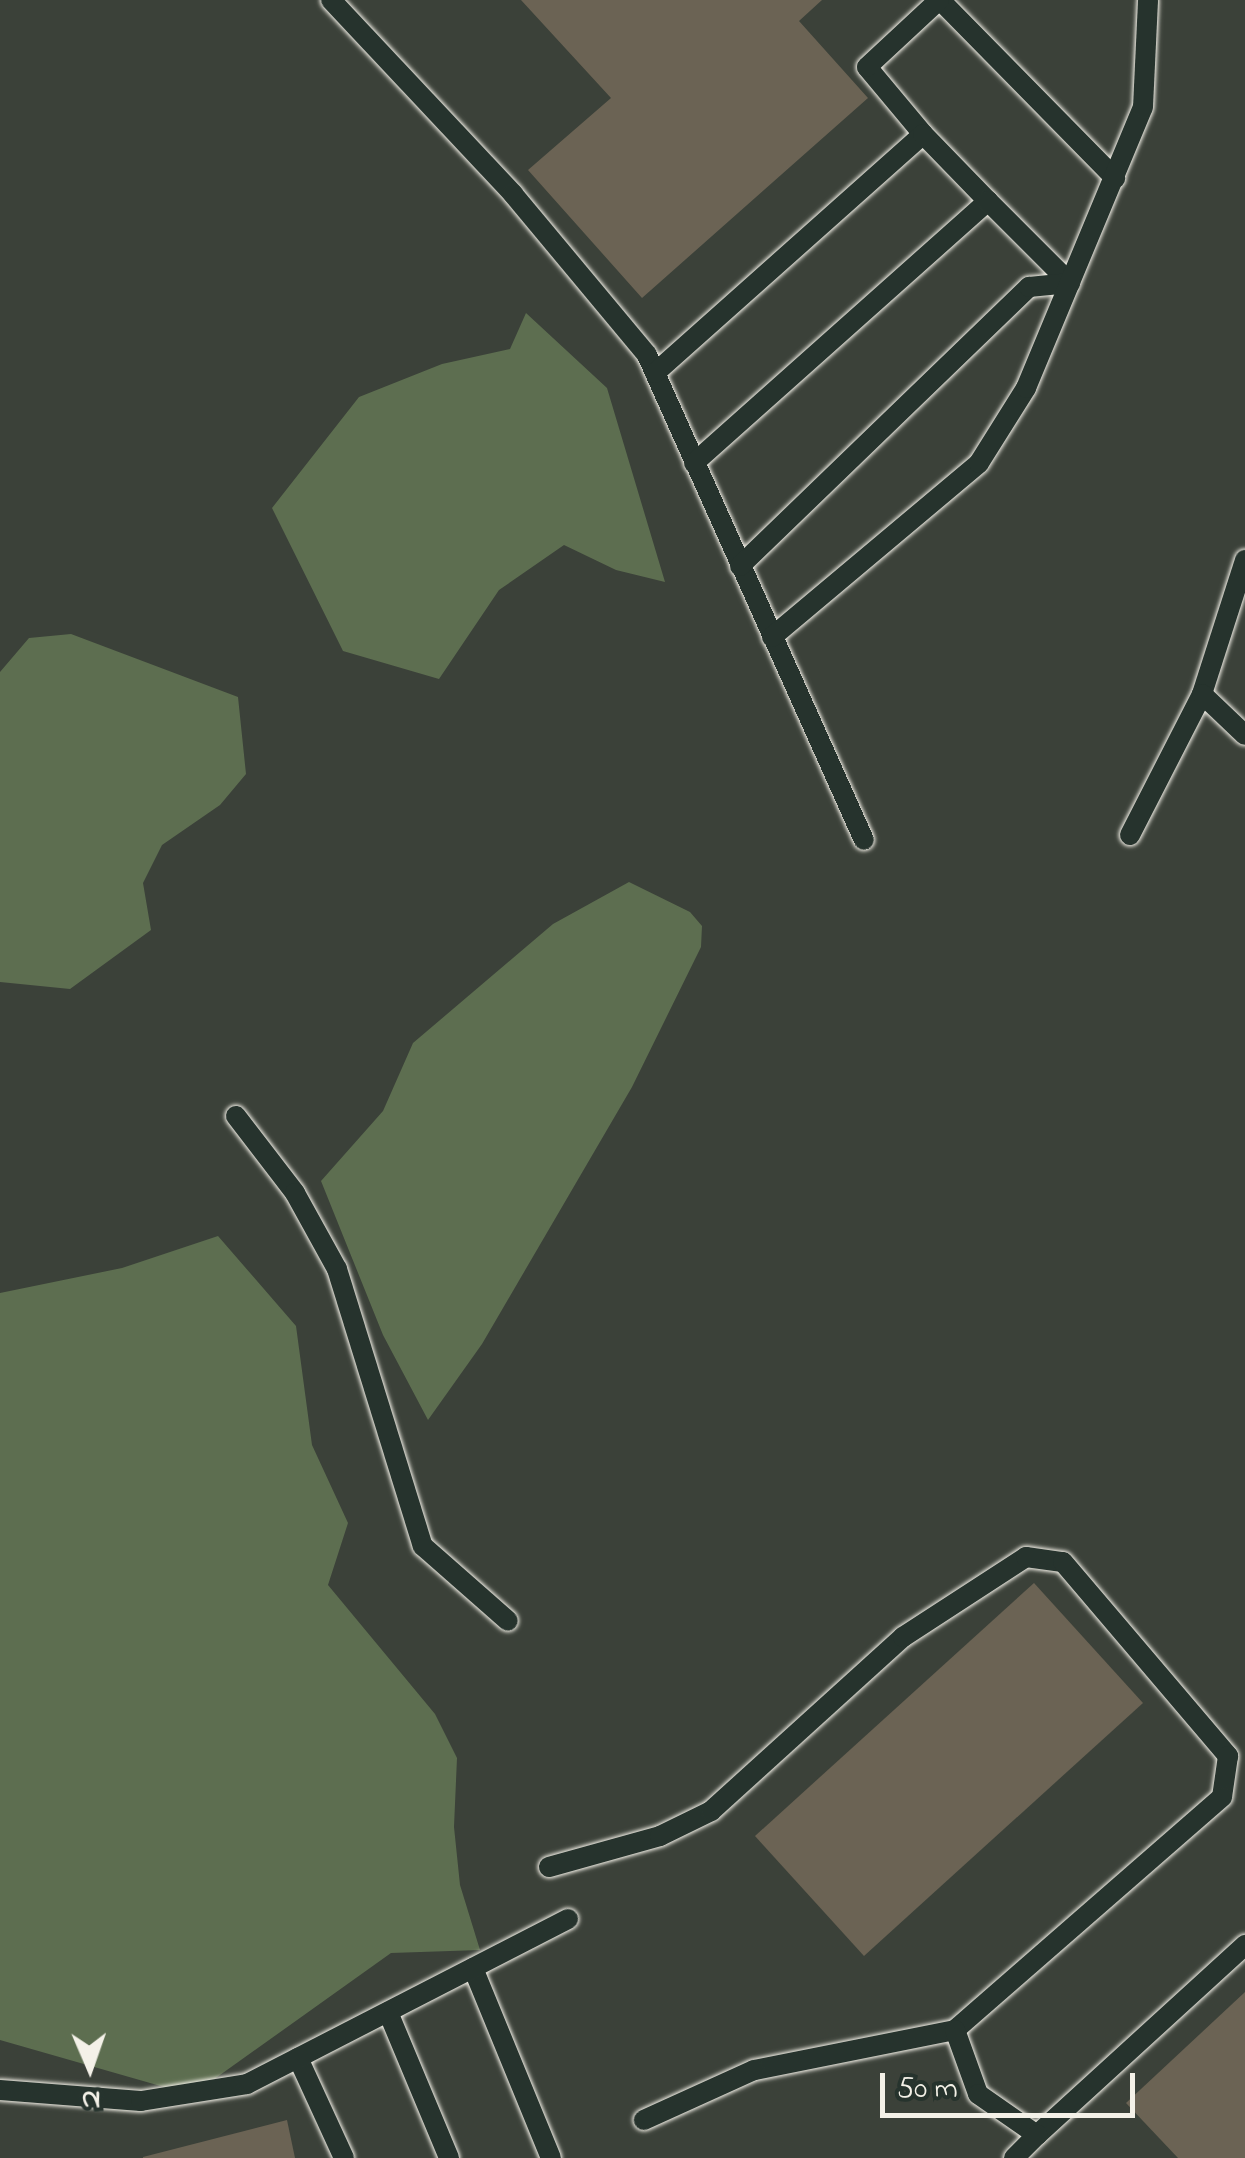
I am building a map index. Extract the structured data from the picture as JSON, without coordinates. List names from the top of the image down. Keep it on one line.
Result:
{"scale_bar":"50 m","north":"bottom"}
